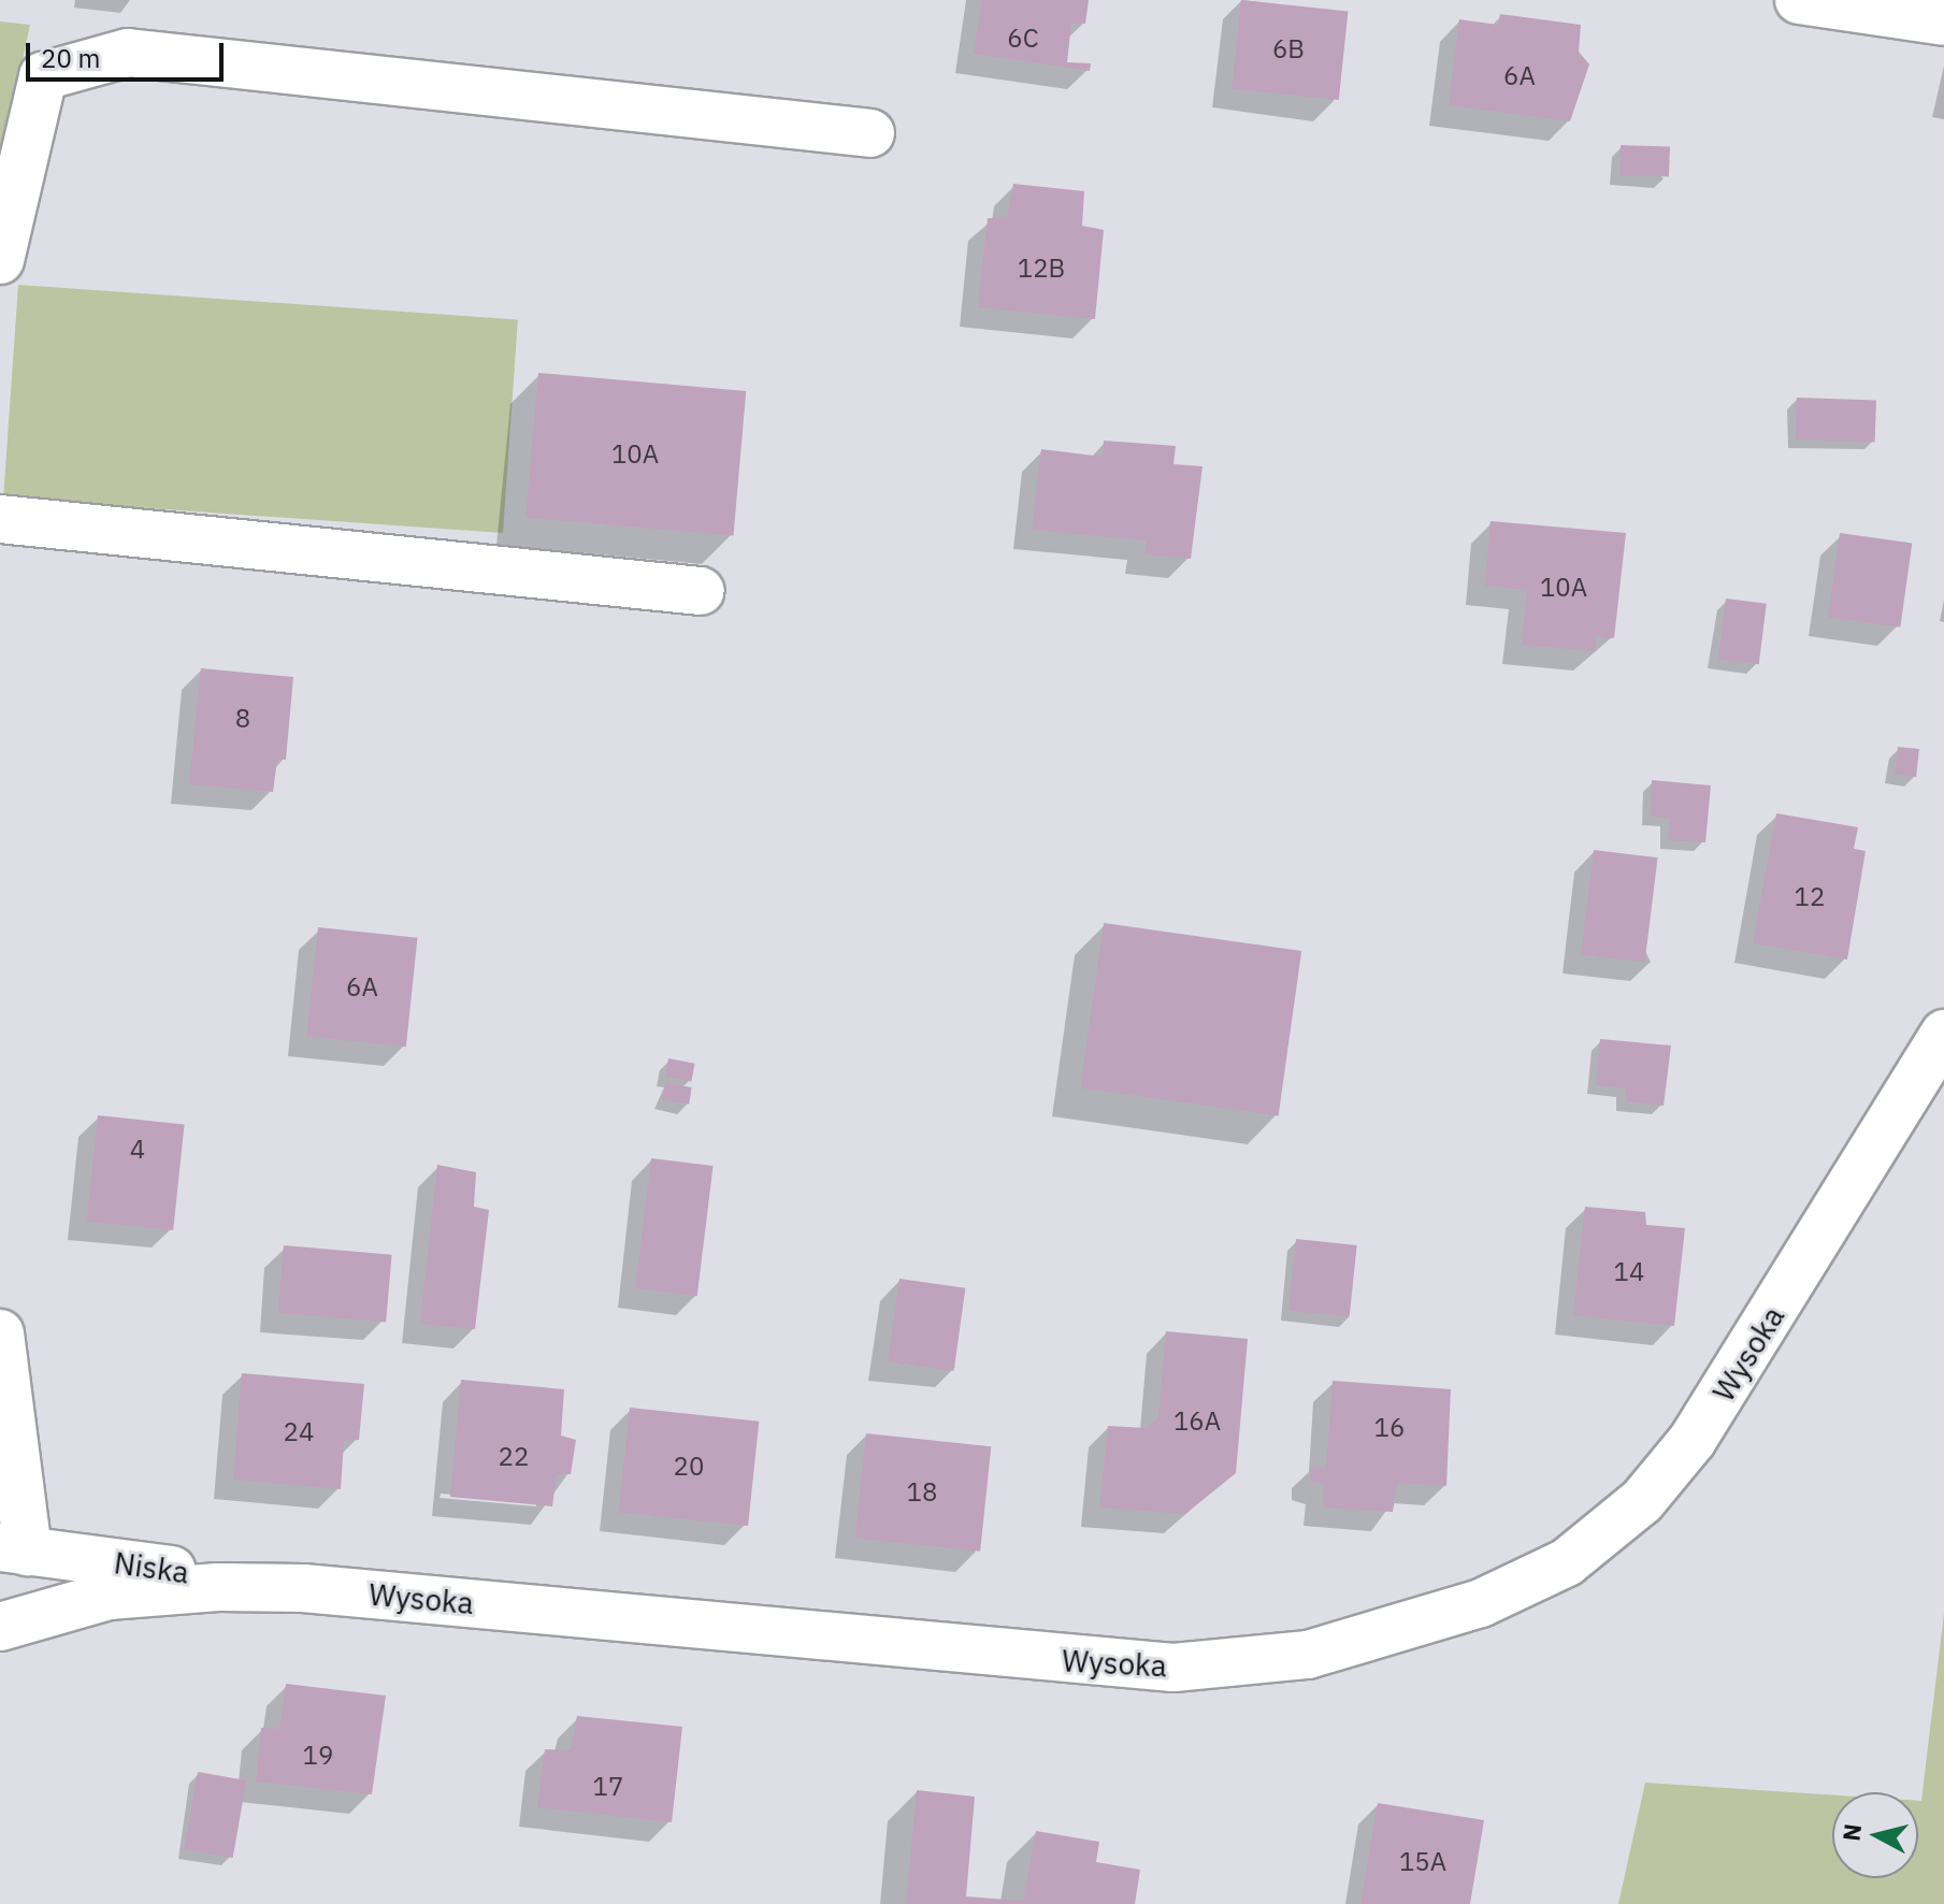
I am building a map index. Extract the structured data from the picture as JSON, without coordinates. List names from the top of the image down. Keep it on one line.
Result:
{"streets":{"street":["Wysoka","Niska"]},"crossings":[["Wysoka","Niska"]],"house_numbers":["6C","6B","6A","12B","10A","10A","8","12","6A","4","14","16A","16","24","22","20","18","19","17","15A"],"scale_bar":"20 m","north":"left"}
